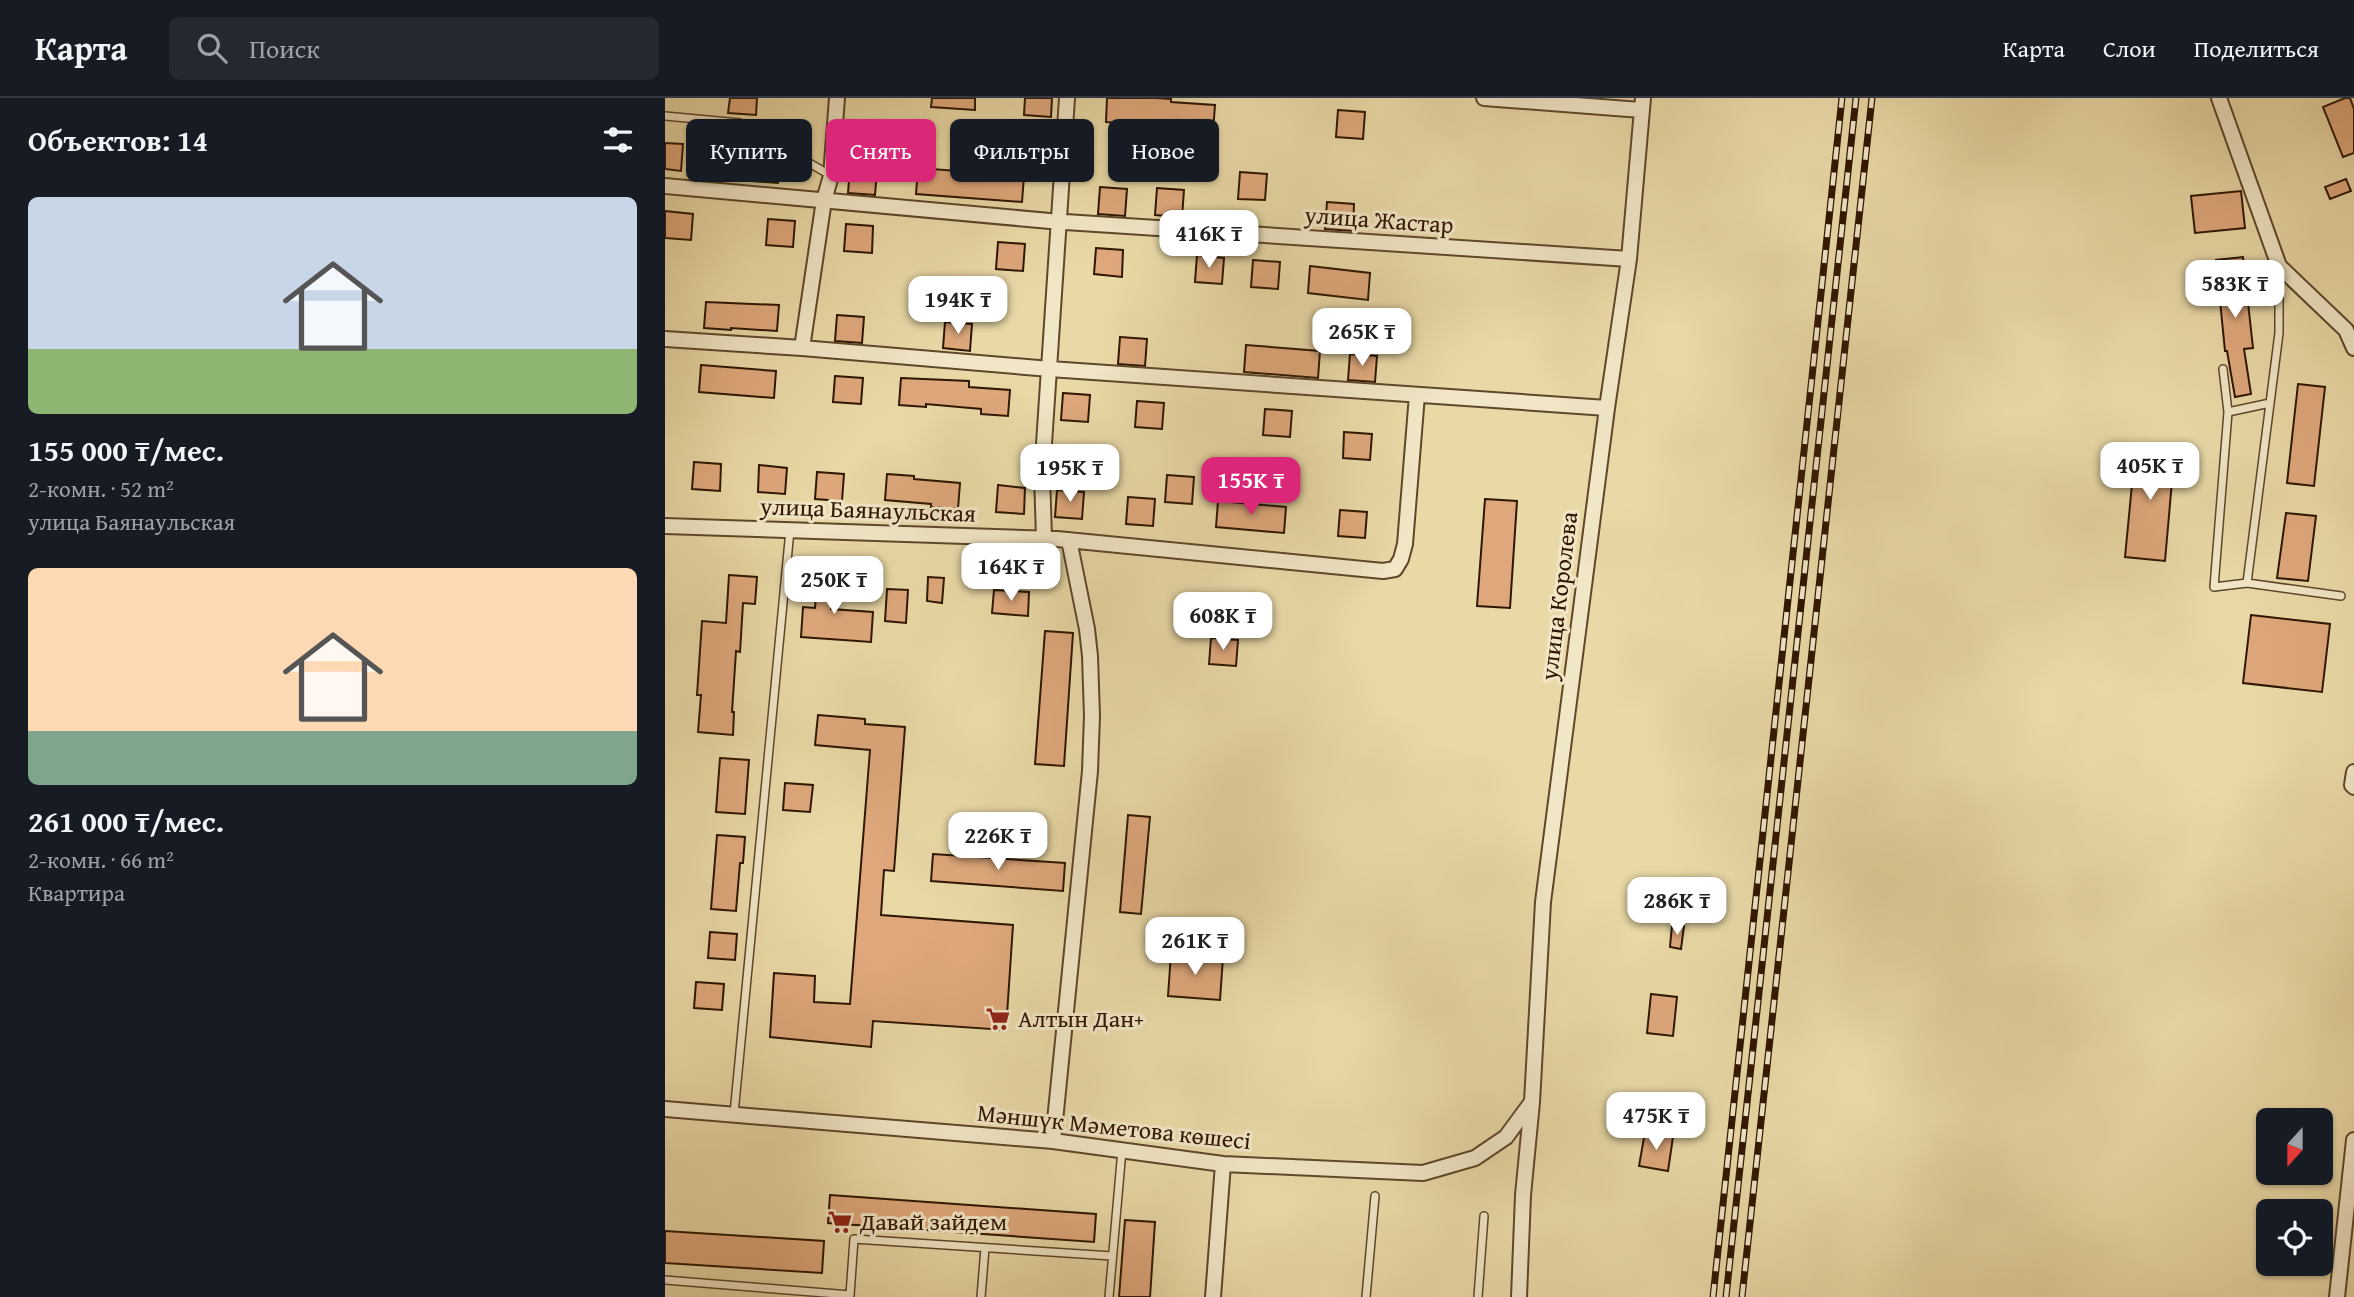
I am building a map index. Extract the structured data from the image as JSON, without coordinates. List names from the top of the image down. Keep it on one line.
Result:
{"streets":{"street":["улица Жастар","улица Баянаульская","улица Королева","Мәншүк Мәметова көшесі"]},"crossings":[["улица Жастар","улица Королева"],["улица Королева","Мәншүк Мәметова көшесі"]],"places":{"supermarket":["Алтын Дан+","Давай зайдем"]},"north":"bottom","page":{"header":"Карта","search":"Поиск","nav":["Карта","Слои","Поделиться"],"heading":"Объектов: 14","chip":["Купить","Снять","Фильтры","Новое"],"list":[{"name":"155 000 ₸/мес.","note":"2-комн. · 52 m² · улица Баянаульская"},{"name":"261 000 ₸/мес.","note":"2-комн. · 66 m² · Квартира"}],"price":["416K ₸","583K ₸","194K ₸","265K ₸","405K ₸","195K ₸","155K ₸","164K ₸","250K ₸","608K ₸","226K ₸","286K ₸","261K ₸","475K ₸"]}}
